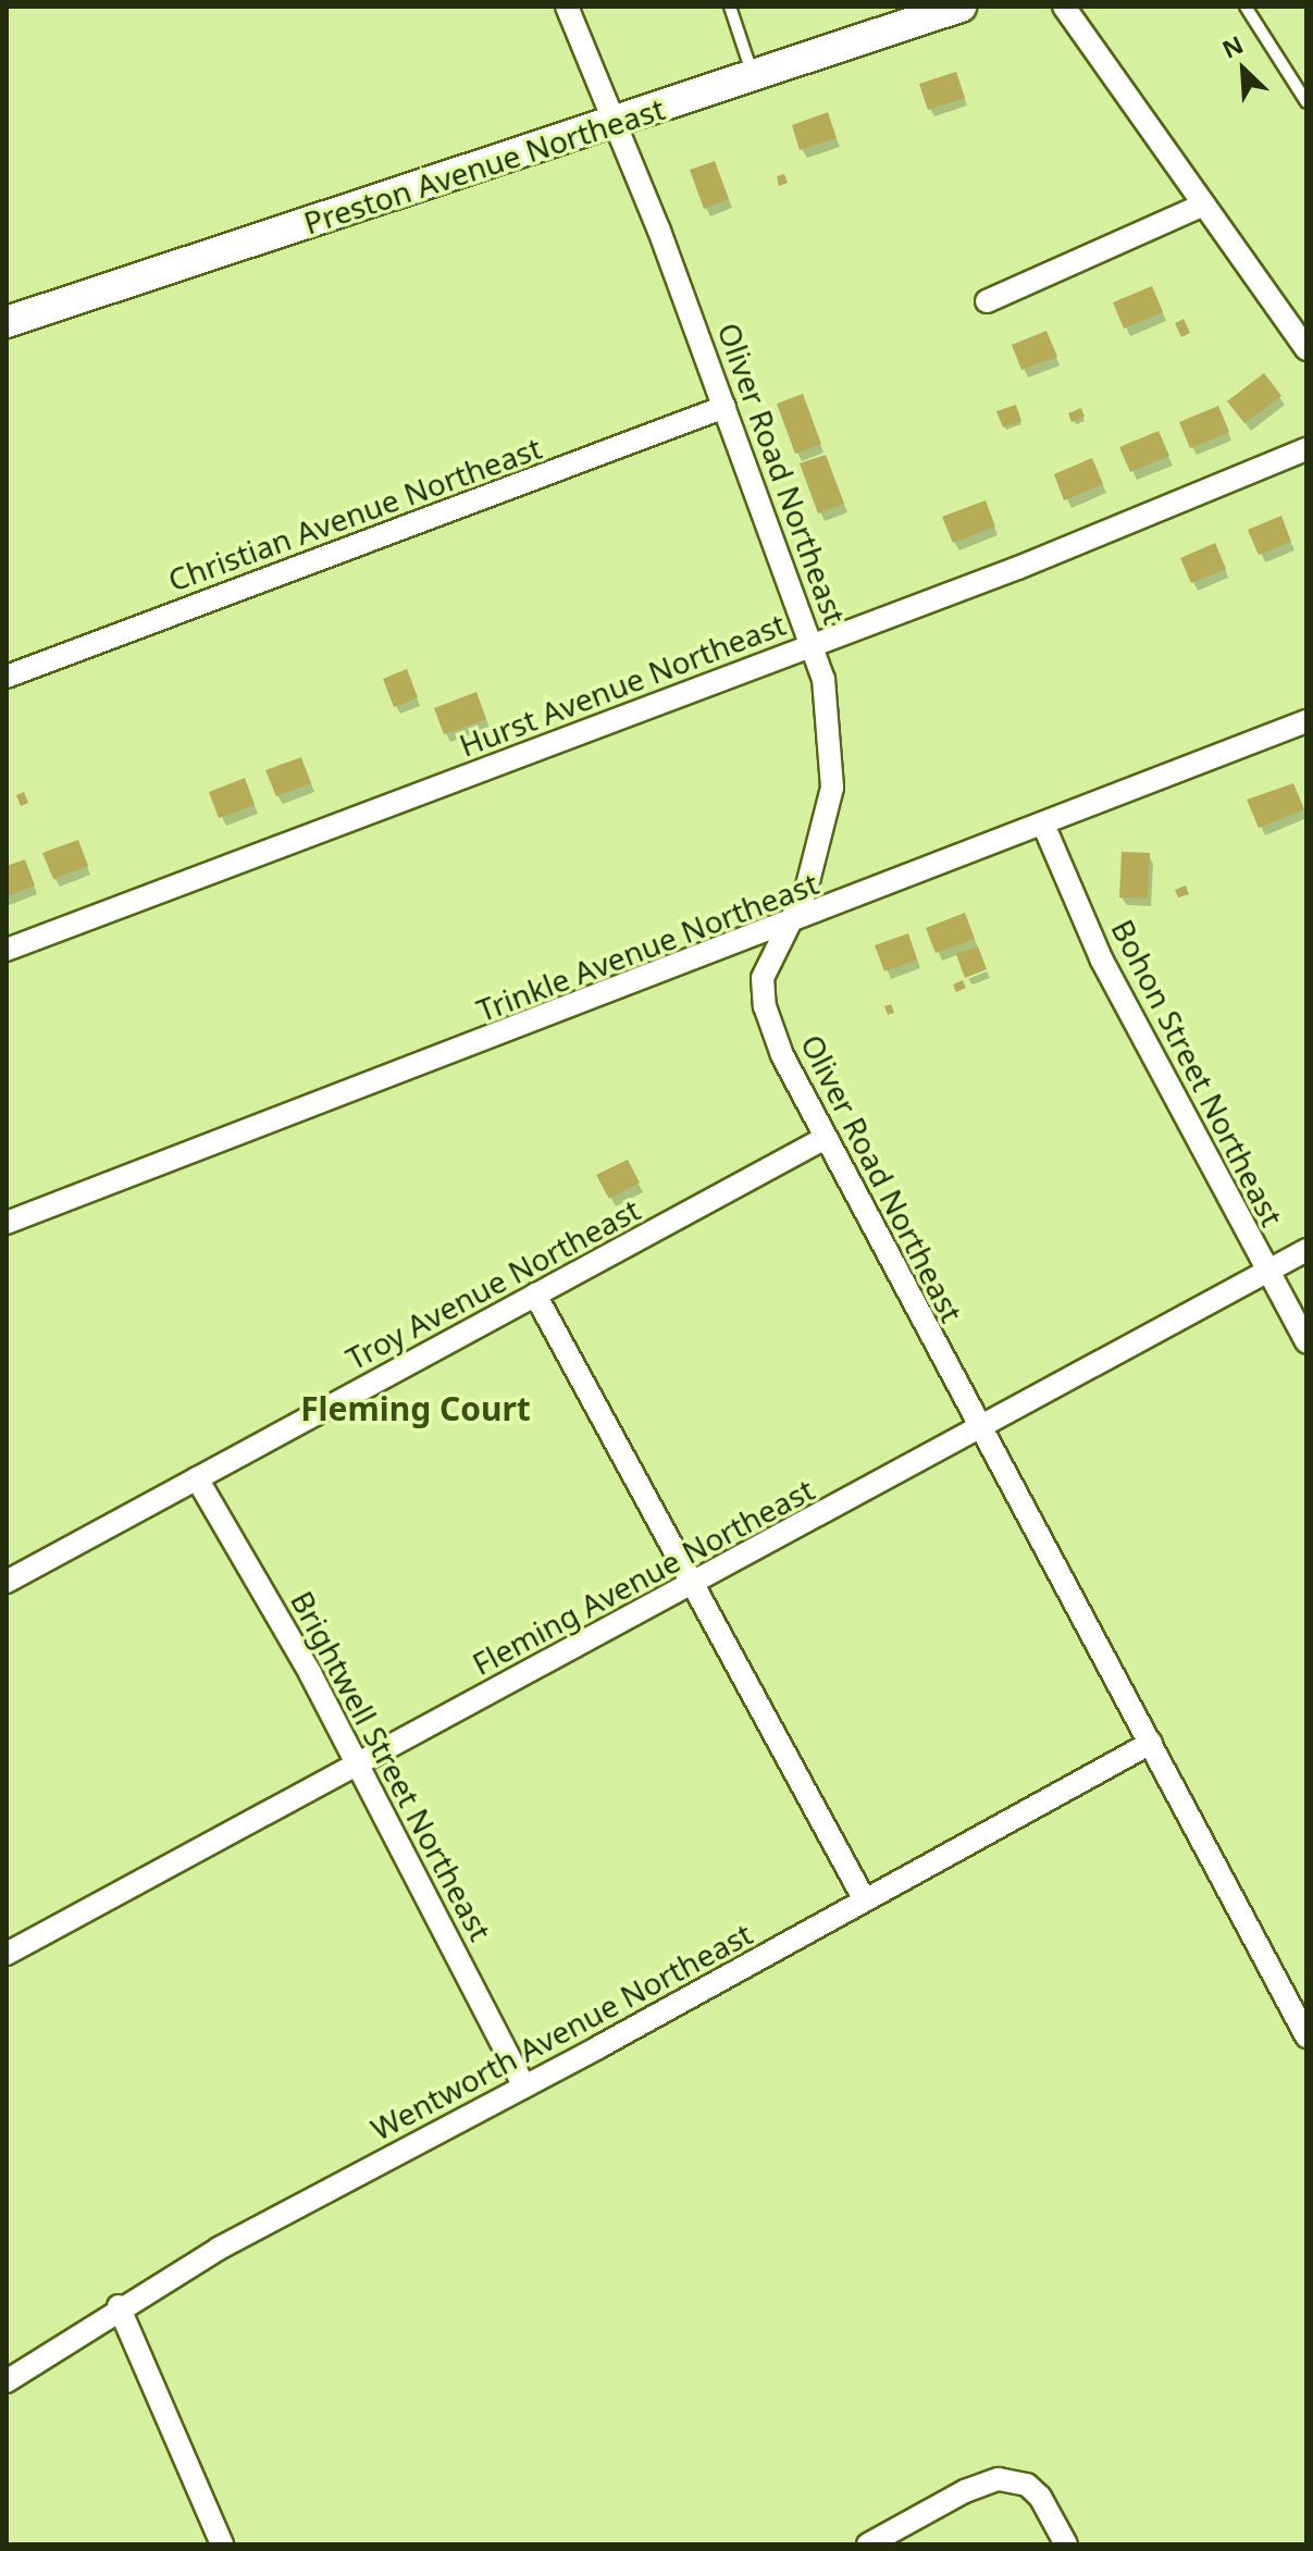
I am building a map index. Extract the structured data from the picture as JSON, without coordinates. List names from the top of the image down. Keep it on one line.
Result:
{"streets":{"street":["Preston Avenue Northeast","Oliver Road Northeast","Christian Avenue Northeast","Hurst Avenue Northeast","Trinkle Avenue Northeast","Bohon Street Northeast","Troy Avenue Northeast","Fleming Avenue Northeast","Brightwell Street Northeast","Wentworth Avenue Northeast"]},"crossings":[["Preston Avenue Northeast","Oliver Road Northeast"],["Oliver Road Northeast","Christian Avenue Northeast"],["Oliver Road Northeast","Hurst Avenue Northeast"],["Oliver Road Northeast","Trinkle Avenue Northeast"],["Oliver Road Northeast","Troy Avenue Northeast"],["Oliver Road Northeast","Fleming Avenue Northeast"],["Oliver Road Northeast","Wentworth Avenue Northeast"],["Trinkle Avenue Northeast","Bohon Street Northeast"],["Bohon Street Northeast","Fleming Avenue Northeast"],["Troy Avenue Northeast","Brightwell Street Northeast"],["Fleming Avenue Northeast","Brightwell Street Northeast"],["Brightwell Street Northeast","Wentworth Avenue Northeast"]],"districts":["Fleming Court"],"north":"top left"}
